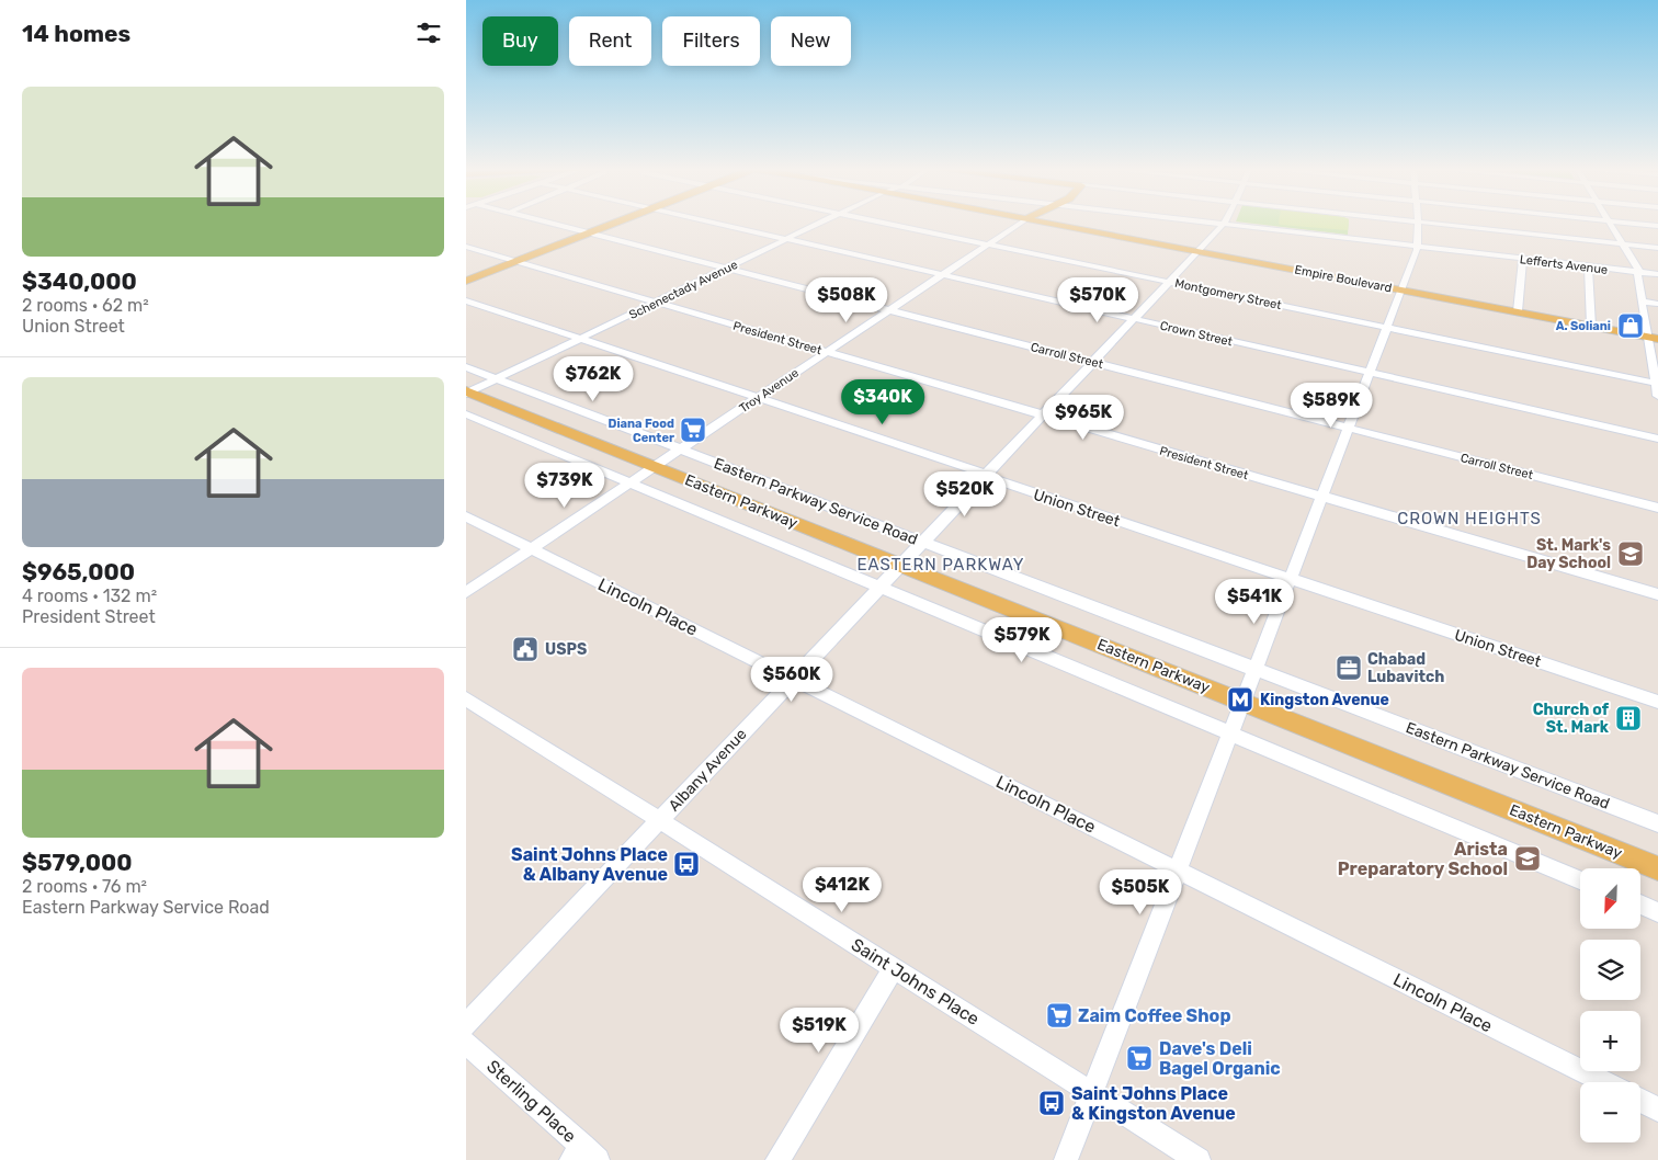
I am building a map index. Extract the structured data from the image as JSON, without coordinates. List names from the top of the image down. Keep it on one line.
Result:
{"streets":{"main road":["Empire Boulevard","Eastern Parkway"],"street":["Lefferts Avenue","Schenectady Avenue","Montgomery Street","Crown Street","President Street","Carroll Street","Troy Avenue","Eastern Parkway Service Road","Union Street","Lincoln Place","Albany Avenue","Saint Johns Place","Sterling Place"]},"crossings":[["Lefferts Avenue","Albany Avenue"],["Empire Boulevard","Albany Avenue"],["Schenectady Avenue","Crown Street"],["Schenectady Avenue","President Street"],["Schenectady Avenue","Carroll Street"],["Schenectady Avenue","Eastern Parkway"],["Schenectady Avenue","Eastern Parkway Service Road"],["Schenectady Avenue","Union Street"],["Montgomery Street","Troy Avenue"],["Montgomery Street","Albany Avenue"],["Crown Street","Troy Avenue"],["Crown Street","Albany Avenue"],["President Street","Troy Avenue"],["President Street","Albany Avenue"],["Carroll Street","Troy Avenue"],["Carroll Street","Albany Avenue"],["Troy Avenue","Eastern Parkway"],["Troy Avenue","Eastern Parkway Service Road"],["Troy Avenue","Union Street"],["Troy Avenue","Lincoln Place"],["Eastern Parkway","Albany Avenue"],["Eastern Parkway Service Road","Albany Avenue"],["Union Street","Albany Avenue"],["Lincoln Place","Albany Avenue"],["Albany Avenue","Saint Johns Place"]],"districts":["CROWN HEIGHTS","EASTERN PARKWAY"],"places":{"shop":["A. Soliani"],"supermarket":["Diana Food Center","Zaim Coffee Shop","Dave's Deli Bagel Organic"],"school or university":["St. Mark's Day School","Arista Preparatory School"],"public building":["USPS"],"office":["Chabad Lubavitch"],"metro station":["Kingston Avenue"],"building":["Church of St. Mark"],"bus stop":["Saint Johns Place & Albany Avenue","Saint Johns Place & Kingston Avenue"]},"north":"bottom left","page":{"heading":"14 homes","chip":["Buy","Rent","Filters","New"],"list":[{"name":"$340,000","note":"2 rooms · 62 m² · Union Street"},{"name":"$965,000","note":"4 rooms · 132 m² · President Street"},{"name":"$579,000","note":"2 rooms · 76 m² · Eastern Parkway Service Road"}],"price":["$508K","$570K","$762K","$340K","$589K","$965K","$739K","$520K","$541K","$579K","$560K","$412K","$505K","$519K"],"map_buttons":["+","−"]}}
